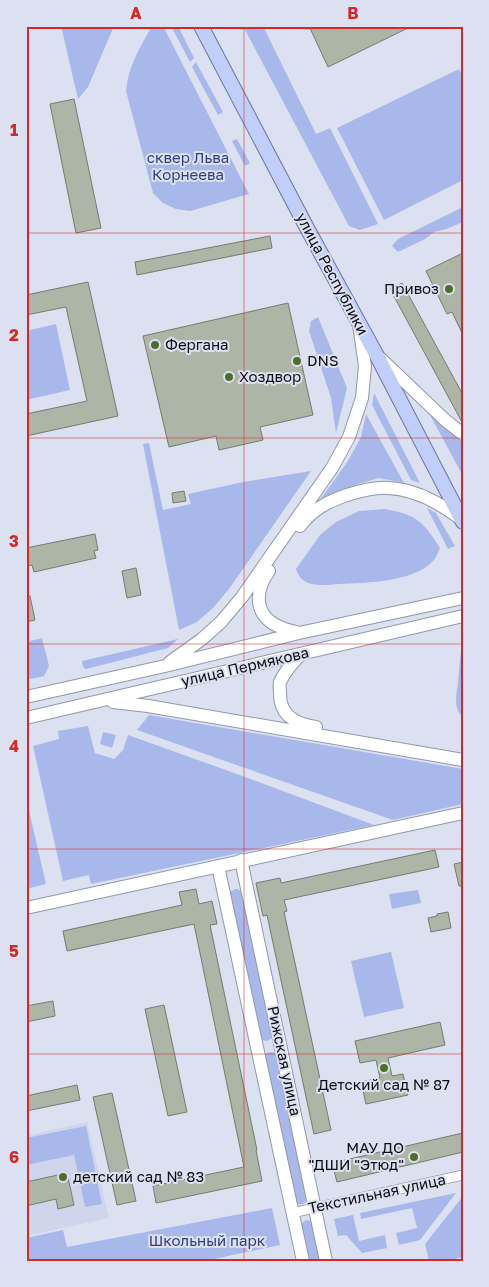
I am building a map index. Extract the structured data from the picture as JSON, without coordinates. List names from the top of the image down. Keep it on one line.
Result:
{"streets":{"main road":["улица Республики","улица Пермякова","Рижская улица"],"street":["Текстильная улица"]},"crossings":[["Рижская улица","Текстильная улица"]],"parks":["сквер Льва Корнеева","Школьный парк"],"places":["Привоз","Фергана","DNS","Хоздвор","Детский сад № 87","МАУ ДО \"ДШИ \"Этюд\"","детский сад № 83"],"grid":{"columns":["A","B"],"rows":["1","2","3","4","5","6"]}}
